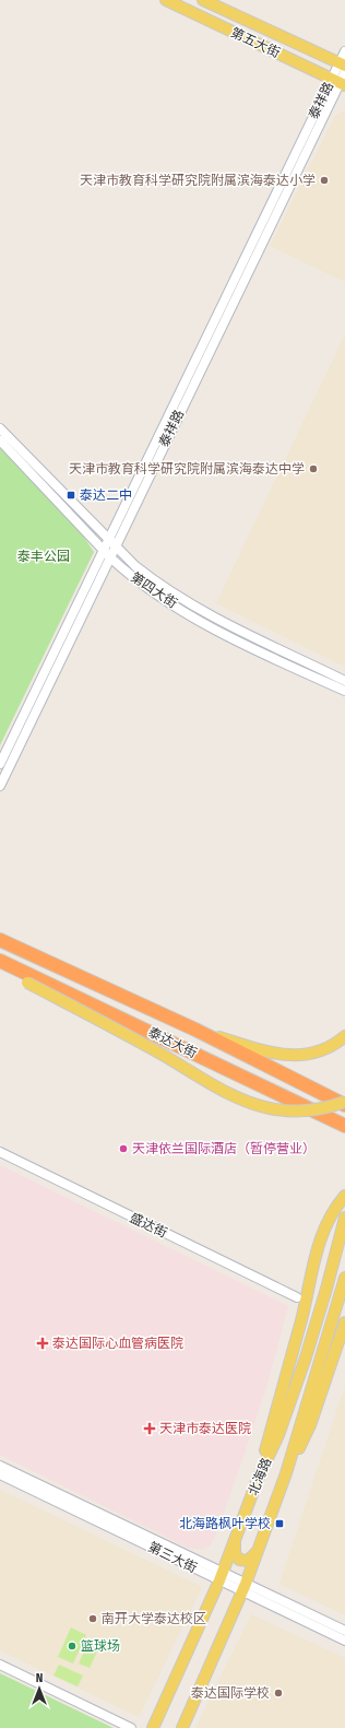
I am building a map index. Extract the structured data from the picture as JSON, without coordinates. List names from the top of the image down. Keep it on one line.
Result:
{"streets":{"highway":["泰达大街"],"main road":["第五大街","北海路"],"street":["泰祥路","第四大街","盛达街","第三大街"]},"crossings":[["第五大街","泰祥路"],["泰祥路","第四大街"],["北海路","第三大街"]],"parks":["泰丰公园"],"places":{"other":["天津市教育科学研究院附属滨海泰达小学","天津市教育科学研究院附属滨海泰达中学","天津依兰国际酒店（暂停营业）","南开大学泰达校区","篮球场","泰达国际学校"],"transit":["泰达二中","北海路枫叶学校"],"health":["泰达国际心血管病医院","天津市泰达医院"]},"north":"top"}
